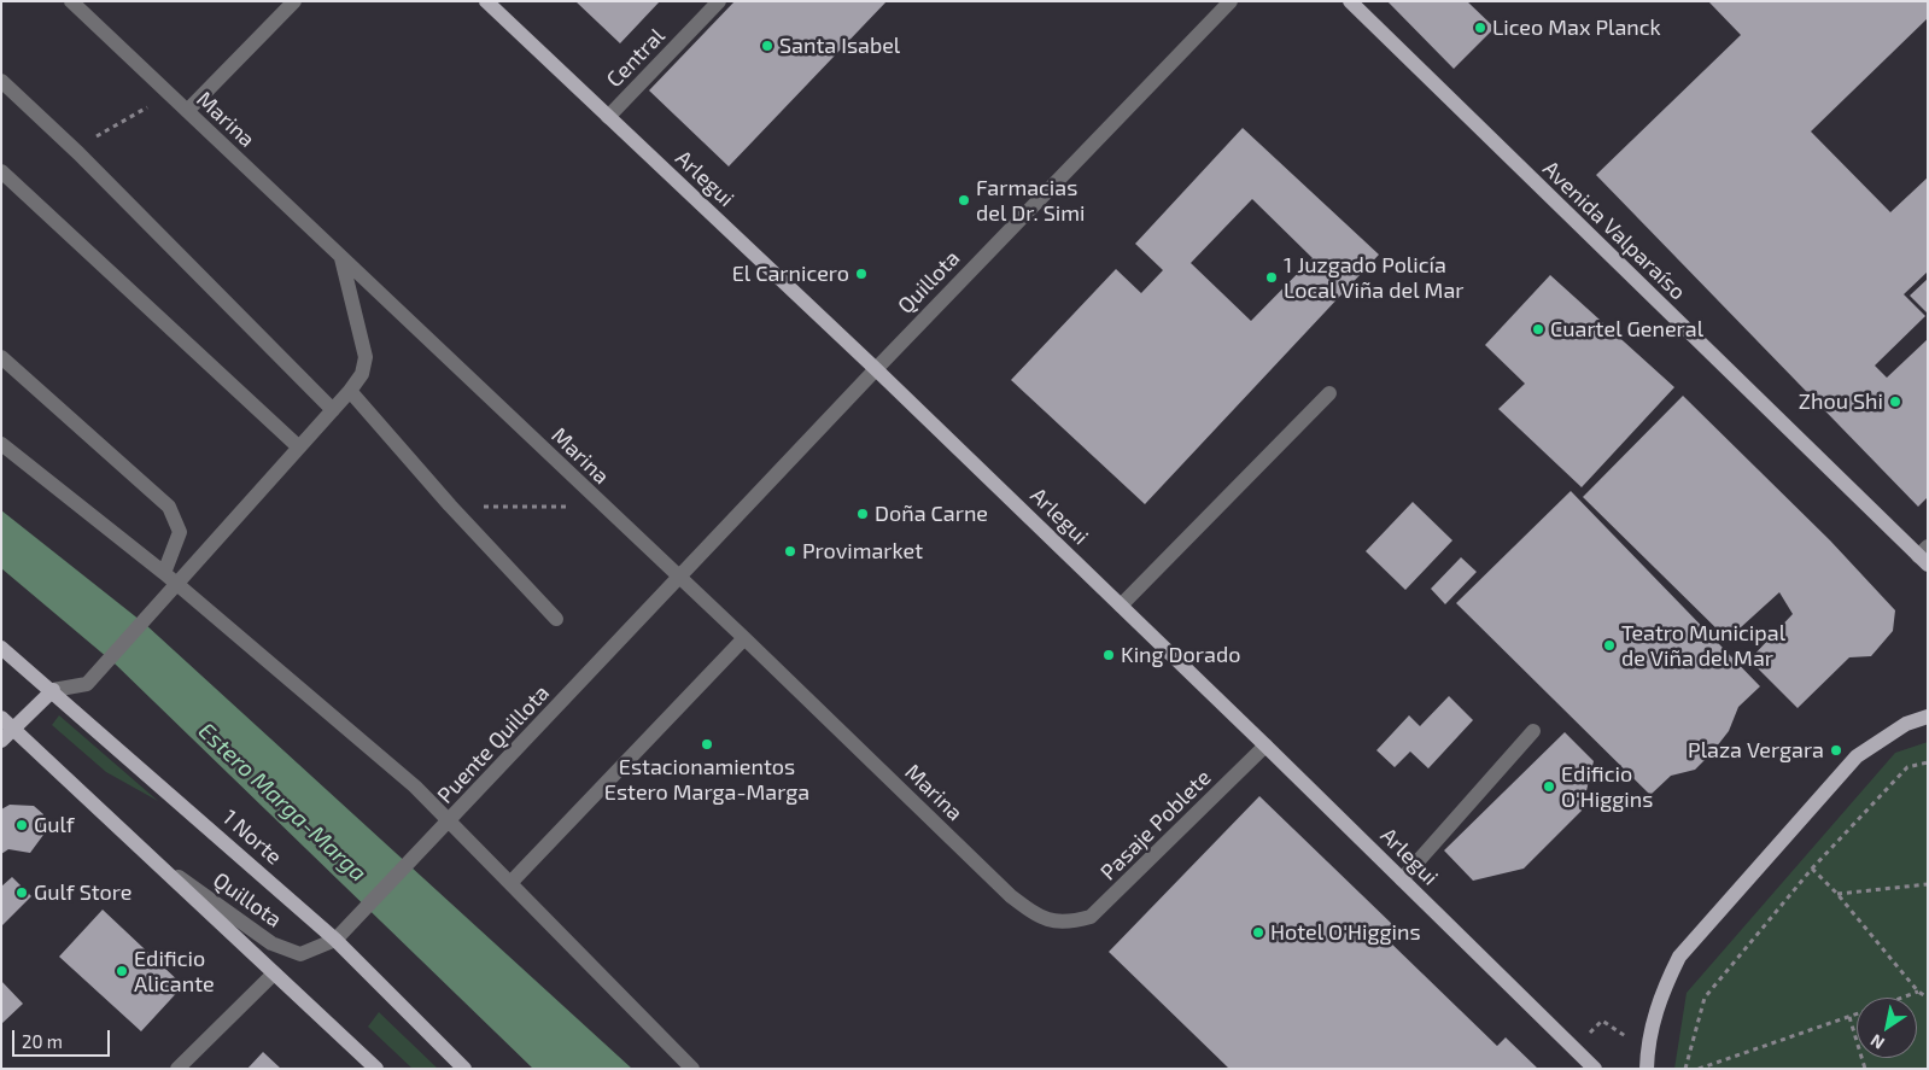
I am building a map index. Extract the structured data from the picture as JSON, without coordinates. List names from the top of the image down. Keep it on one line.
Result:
{"streets":{"main road":["Arlegui","Avenida Valparaíso","1 Norte"],"street":["Central","Marina","Quillota","Puente Quillota","Pasaje Poblete"]},"crossings":[["Central","Arlegui"],["Marina","Quillota"],["Marina","Pasaje Poblete"],["Arlegui","Quillota"],["Arlegui","Pasaje Poblete"],["Quillota","Puente Quillota"],["Quillota","1 Norte"]],"water":["Estero Marga-Marga"],"places":["Liceo Max Planck","Santa Isabel","Farmacias del Dr. Simi","El Carnicero","1 Juzgado Policía Local Viña del Mar","Cuartel General","Zhou Shi","Doña Carne","Provimarket","Teatro Municipal de Viña del Mar","King Dorado","Estacionamientos Estero Marga-Marga","Plaza Vergara","Edificio O'Higgins","Gulf","Gulf Store","Hotel O'Higgins","Edificio Alicante"],"scale_bar":"20 m","north":"bottom left"}
